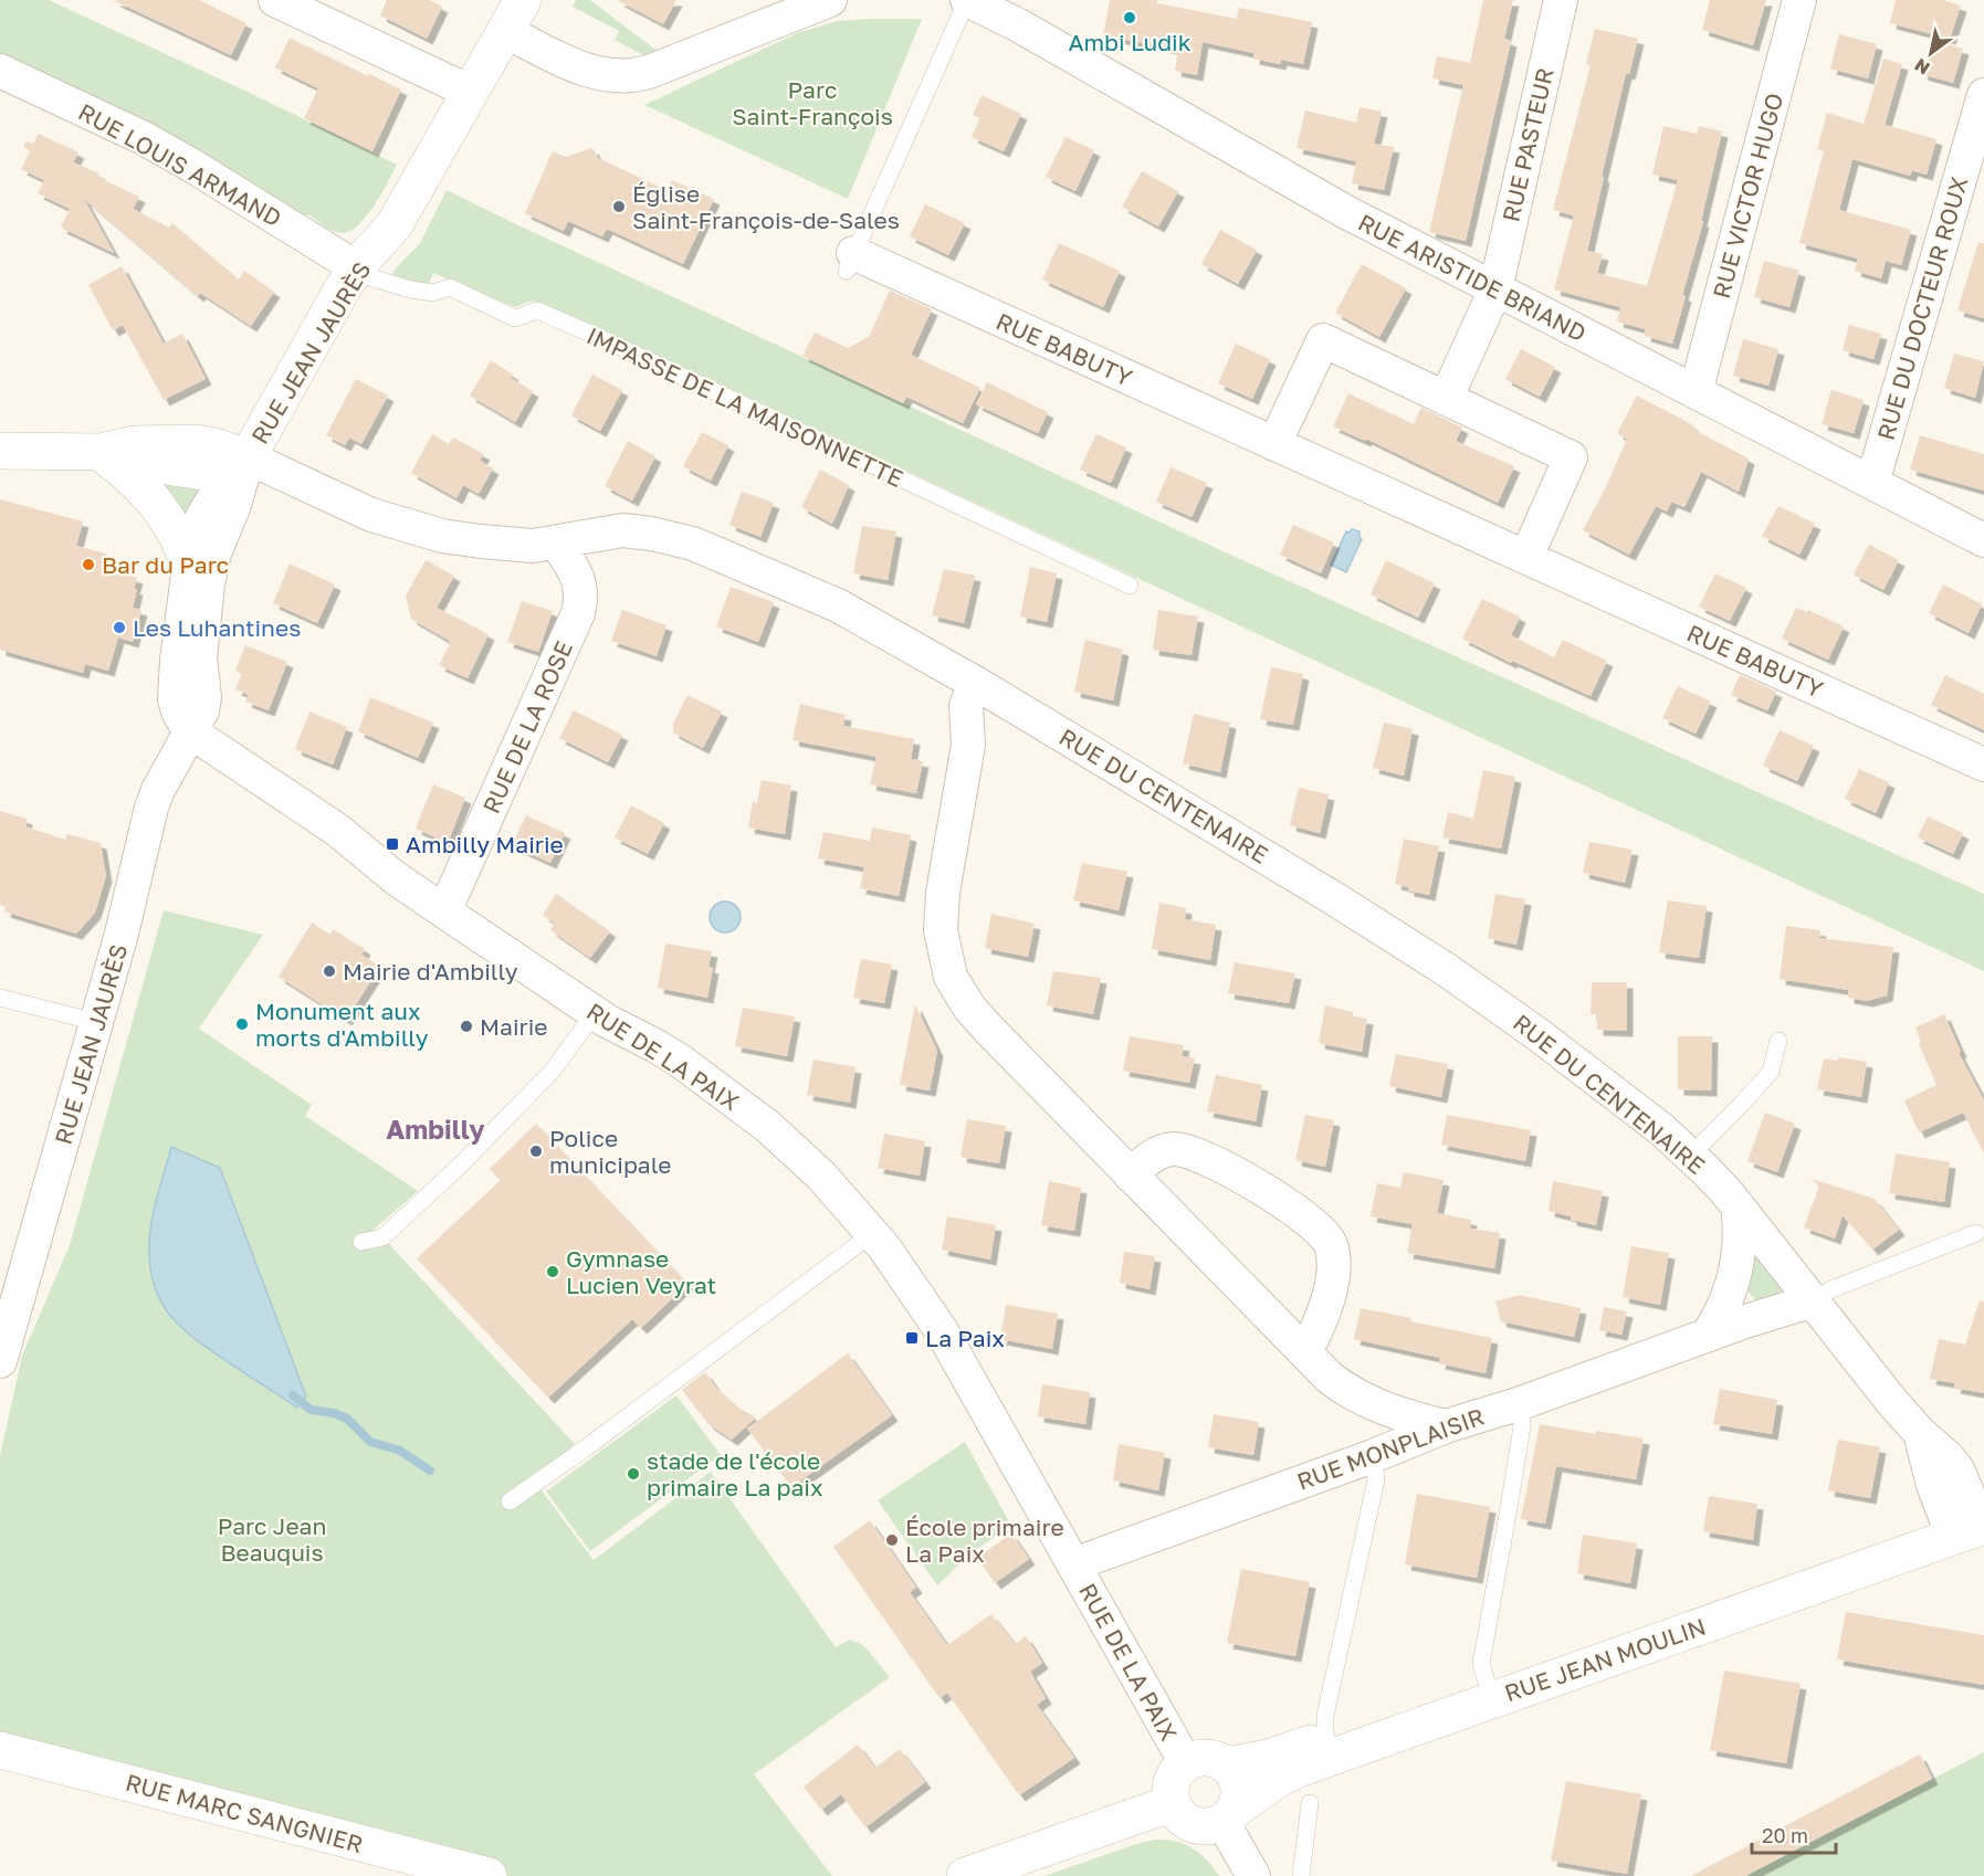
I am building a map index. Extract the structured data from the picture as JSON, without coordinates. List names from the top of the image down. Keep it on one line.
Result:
{"streets":{"street":["RUE PASTEUR","RUE LOUIS ARMAND","RUE VICTOR HUGO","RUE ARISTIDE BRIAND","RUE DU DOCTEUR ROUX","RUE BABUTY","RUE JEAN JAURÈS","RUE DE LA ROSE","RUE DU CENTENAIRE","RUE DE LA PAIX","RUE MONPLAISIR","RUE JEAN MOULIN","RUE MARC SANGNIER"],"lane":["IMPASSE DE LA MAISONNETTE"]},"crossings":[["RUE PASTEUR","RUE ARISTIDE BRIAND"],["RUE LOUIS ARMAND","RUE JEAN JAURÈS"],["RUE LOUIS ARMAND","IMPASSE DE LA MAISONNETTE"],["RUE VICTOR HUGO","RUE ARISTIDE BRIAND"],["RUE ARISTIDE BRIAND","RUE DU DOCTEUR ROUX"],["RUE JEAN JAURÈS","IMPASSE DE LA MAISONNETTE"],["RUE JEAN JAURÈS","RUE DU CENTENAIRE"],["RUE JEAN JAURÈS","RUE DE LA PAIX"],["RUE DE LA ROSE","RUE DU CENTENAIRE"],["RUE DE LA ROSE","RUE DE LA PAIX"],["RUE DU CENTENAIRE","RUE MONPLAISIR"],["RUE DU CENTENAIRE","RUE JEAN MOULIN"],["RUE DE LA PAIX","RUE MONPLAISIR"],["RUE DE LA PAIX","RUE JEAN MOULIN"]],"districts":["Ambilly"],"parks":["Parc Saint-François","Parc Jean Beauquis"],"places":{"other":["Ambi Ludik","Église Saint-François-de-Sales","Bar du Parc","Les Luhantines","Mairie d'Ambilly","Monument aux morts d'Ambilly","Mairie","Police municipale","Gymnase Lucien Veyrat","stade de l'école primaire La paix","École primaire La Paix"],"transit":["Ambilly Mairie","La Paix"]},"scale_bar":"20 m","north":"bottom left"}
